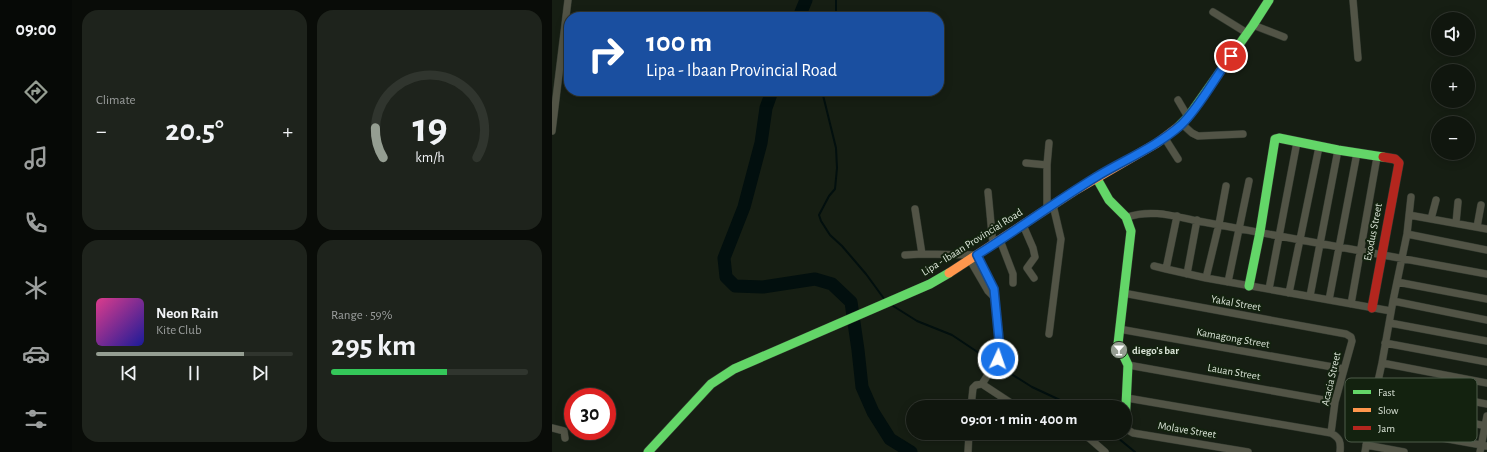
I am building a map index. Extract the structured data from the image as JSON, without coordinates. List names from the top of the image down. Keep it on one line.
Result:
{"streets":{"main road":["Exodus Street","Lipa - Ibaan Provincial Road"],"street":["Yakal Street","Kamagong Street","Lauan Street","Acacia Street","Molave Street"]},"crossings":[["Yakal Street","Acacia Street"],["Kamagong Street","Acacia Street"],["Lauan Street","Acacia Street"]],"places":{"bar":["diego's bar"]},"legend":["Fast","Slow","Jam"],"page":{"tabs":"09:00","tile":["Climate",["Range · 59%","295 km"]],"map_buttons":["+","−"],"turn":["100 m","Lipa - Ibaan Provincial Road"],"heat":["−","20.5°","+"],"song":["Neon Rain","Kite Club"],"limit":"30","trip":"09:01 · 1 min · 400 m","gauge":["19","km/h"]}}
